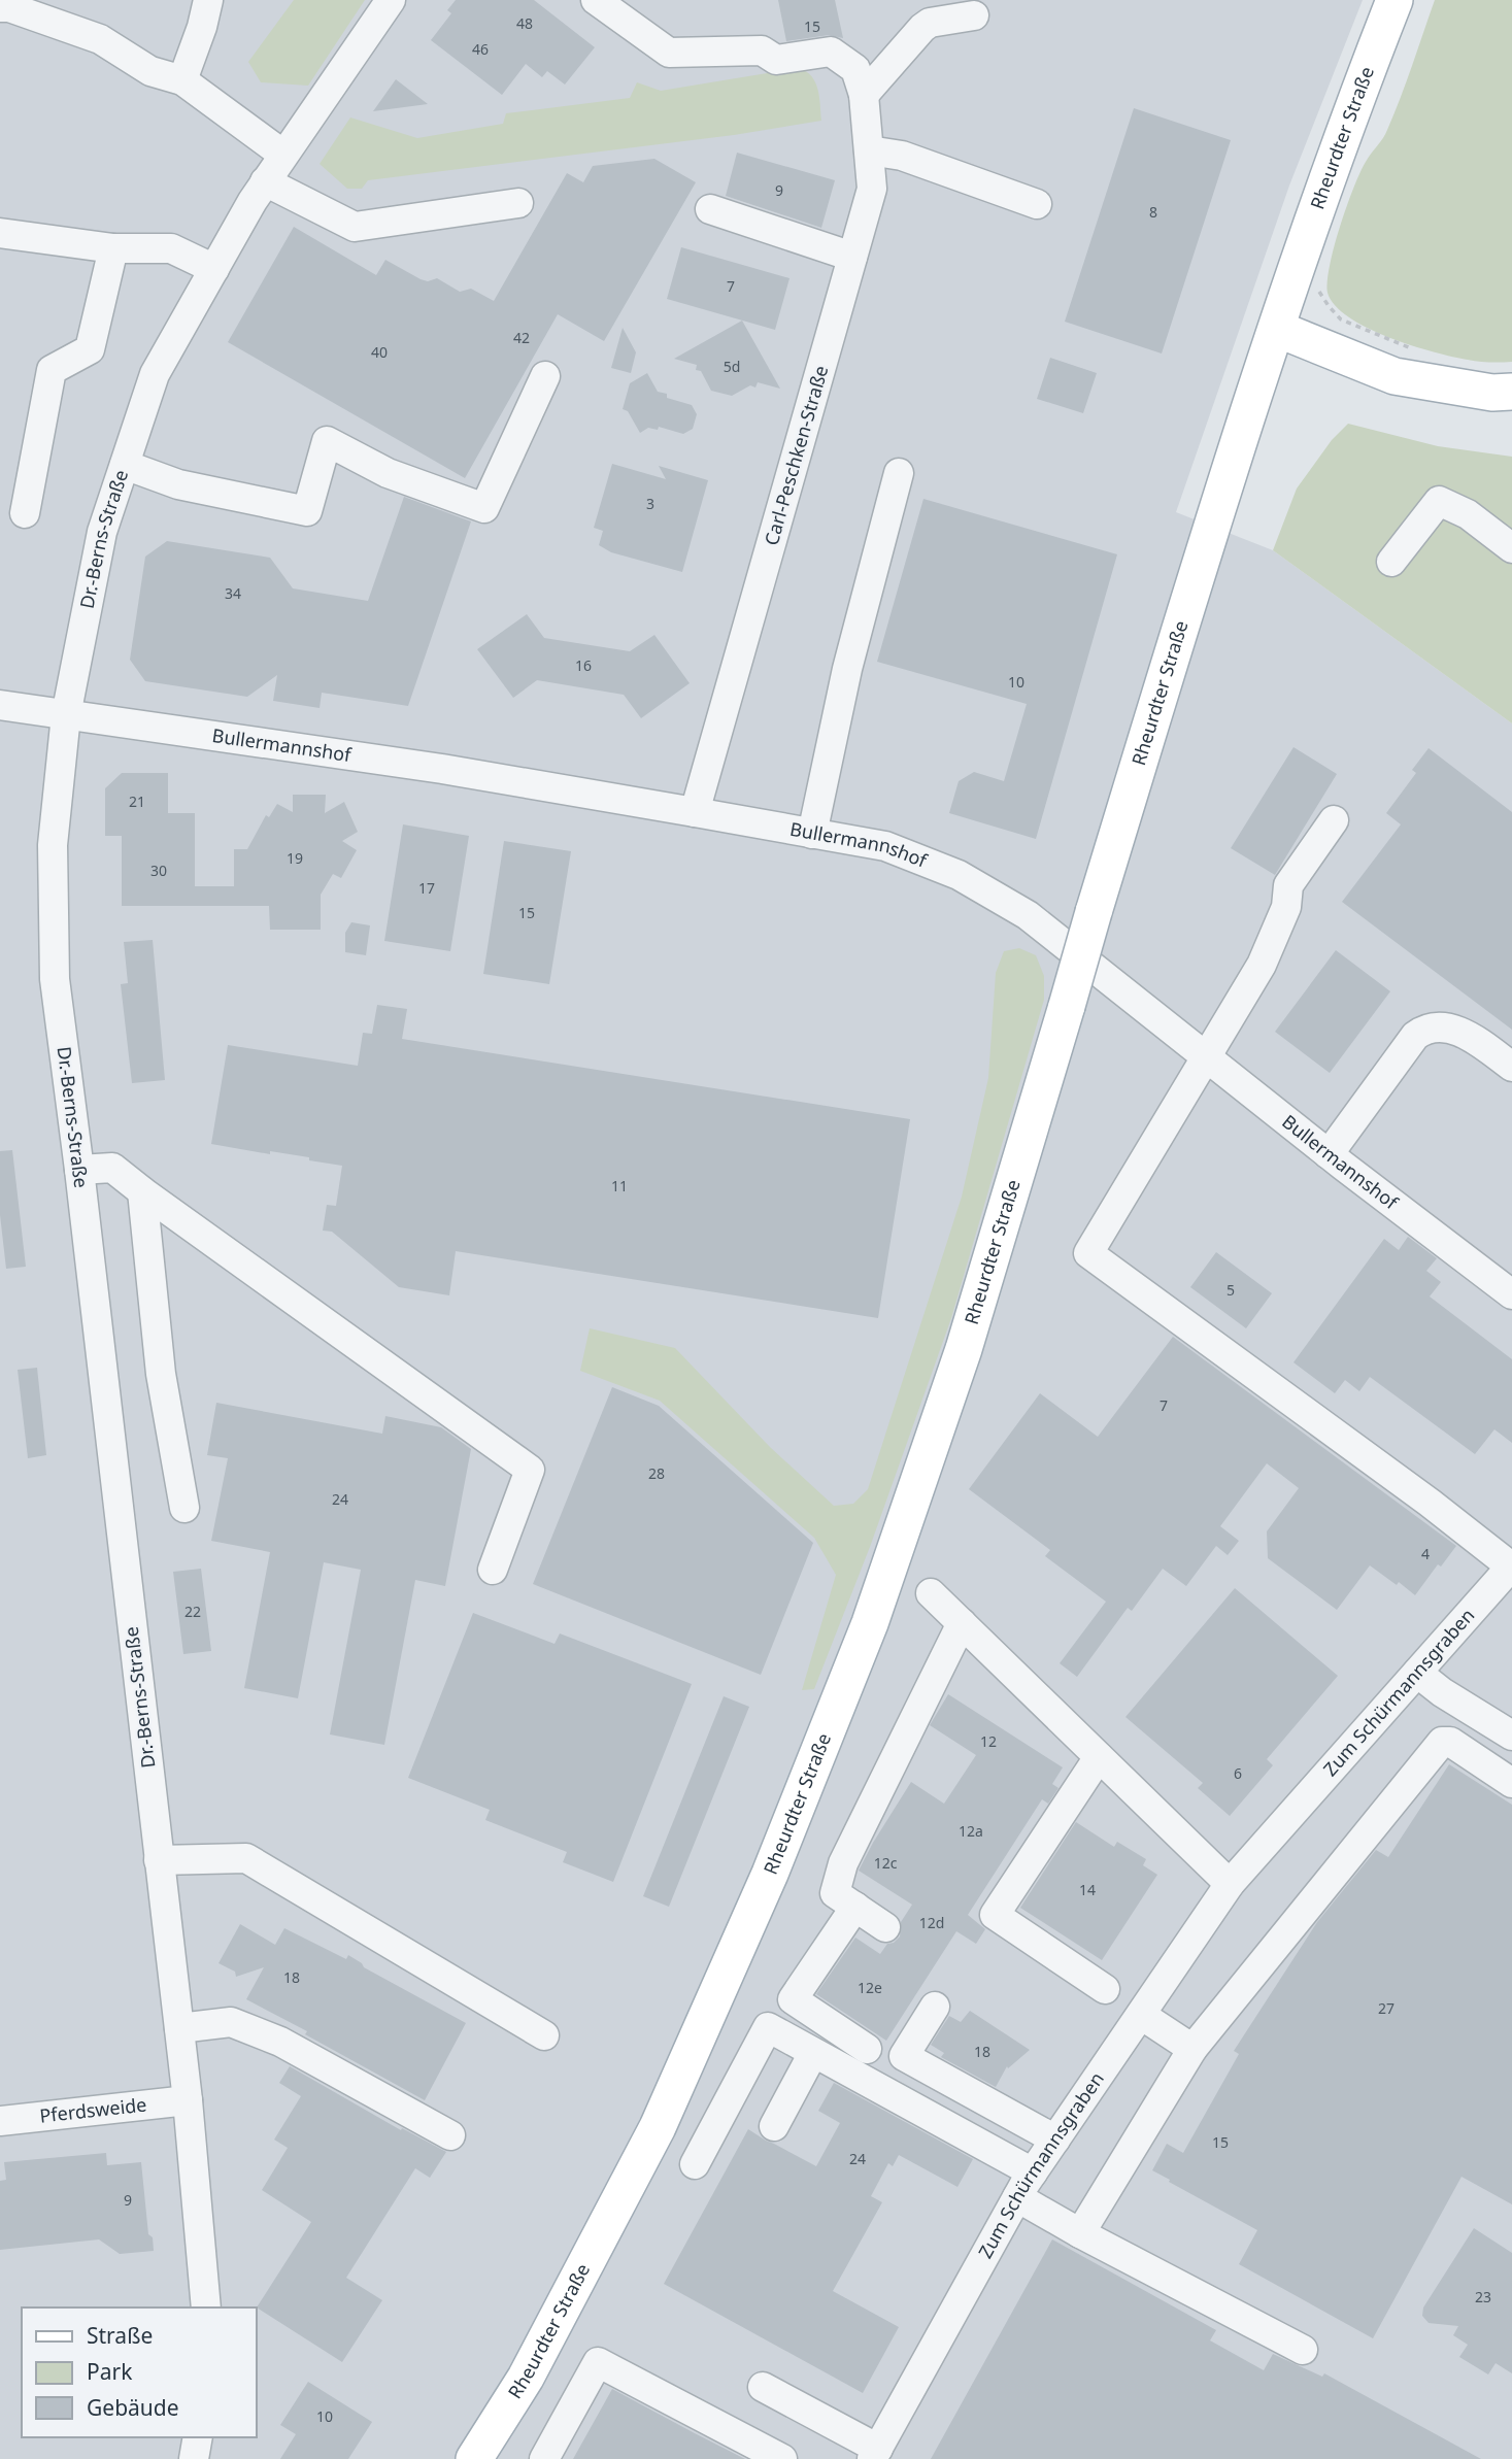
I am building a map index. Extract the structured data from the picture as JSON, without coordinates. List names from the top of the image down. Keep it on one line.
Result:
{"streets":{"main road":["Rheurdter Straße"],"street":["Carl-Peschken-Straße","Dr.-Berns-Straße","Bullermannshof","Zum Schürmannsgraben","Pferdsweide"]},"crossings":[["Carl-Peschken-Straße","Bullermannshof"],["Dr.-Berns-Straße","Bullermannshof"],["Dr.-Berns-Straße","Pferdsweide"]],"house_numbers":["48","15","46","9","8","7","42","40","5d","3","34","16","10","21","19","30","17","15","11","5","7","28","24","4","22","12","6","12a","12c","14","12d","18","12e","27","18","15","24","9","23","10"],"legend":["Straße","Park","Gebäude"]}
